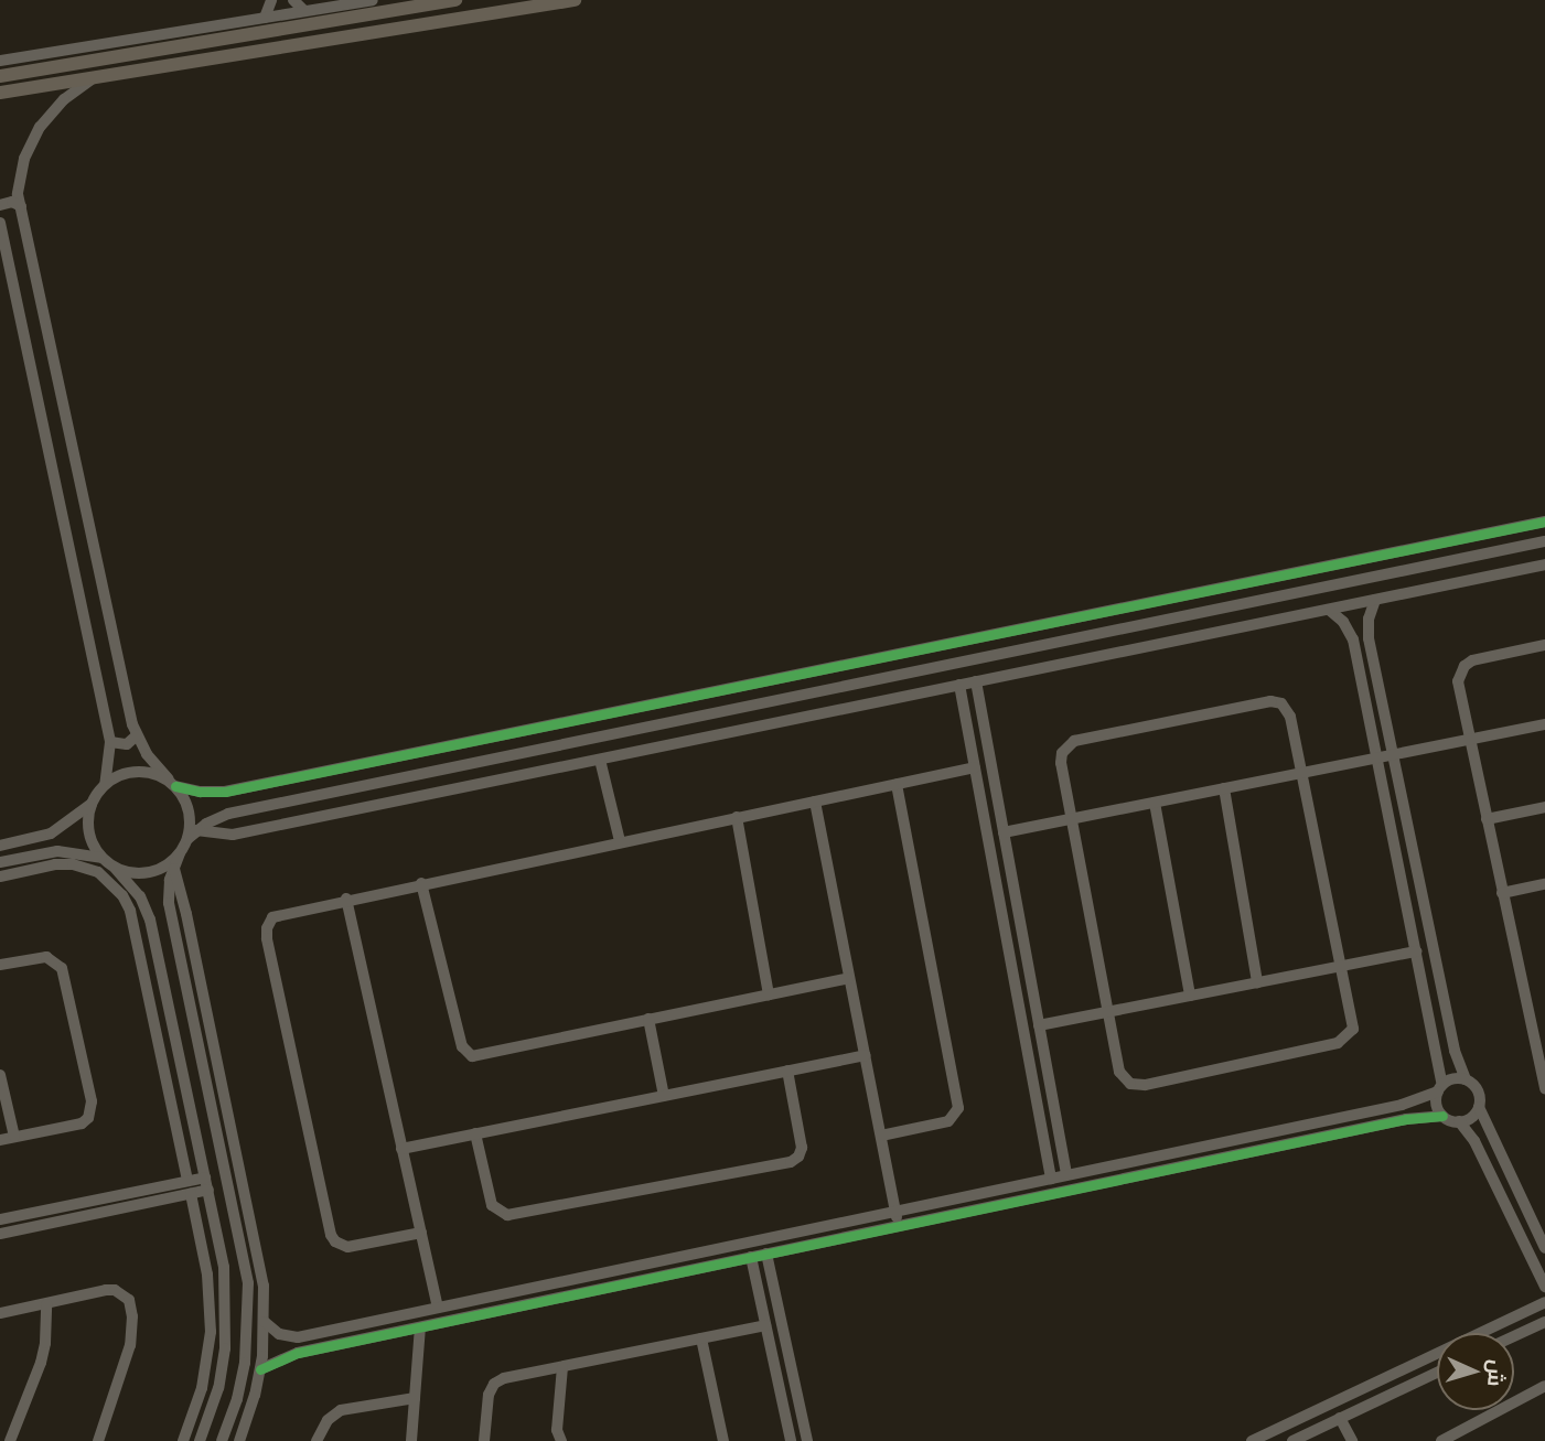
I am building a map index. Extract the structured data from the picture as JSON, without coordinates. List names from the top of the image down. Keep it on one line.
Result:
{"north":"right"}
